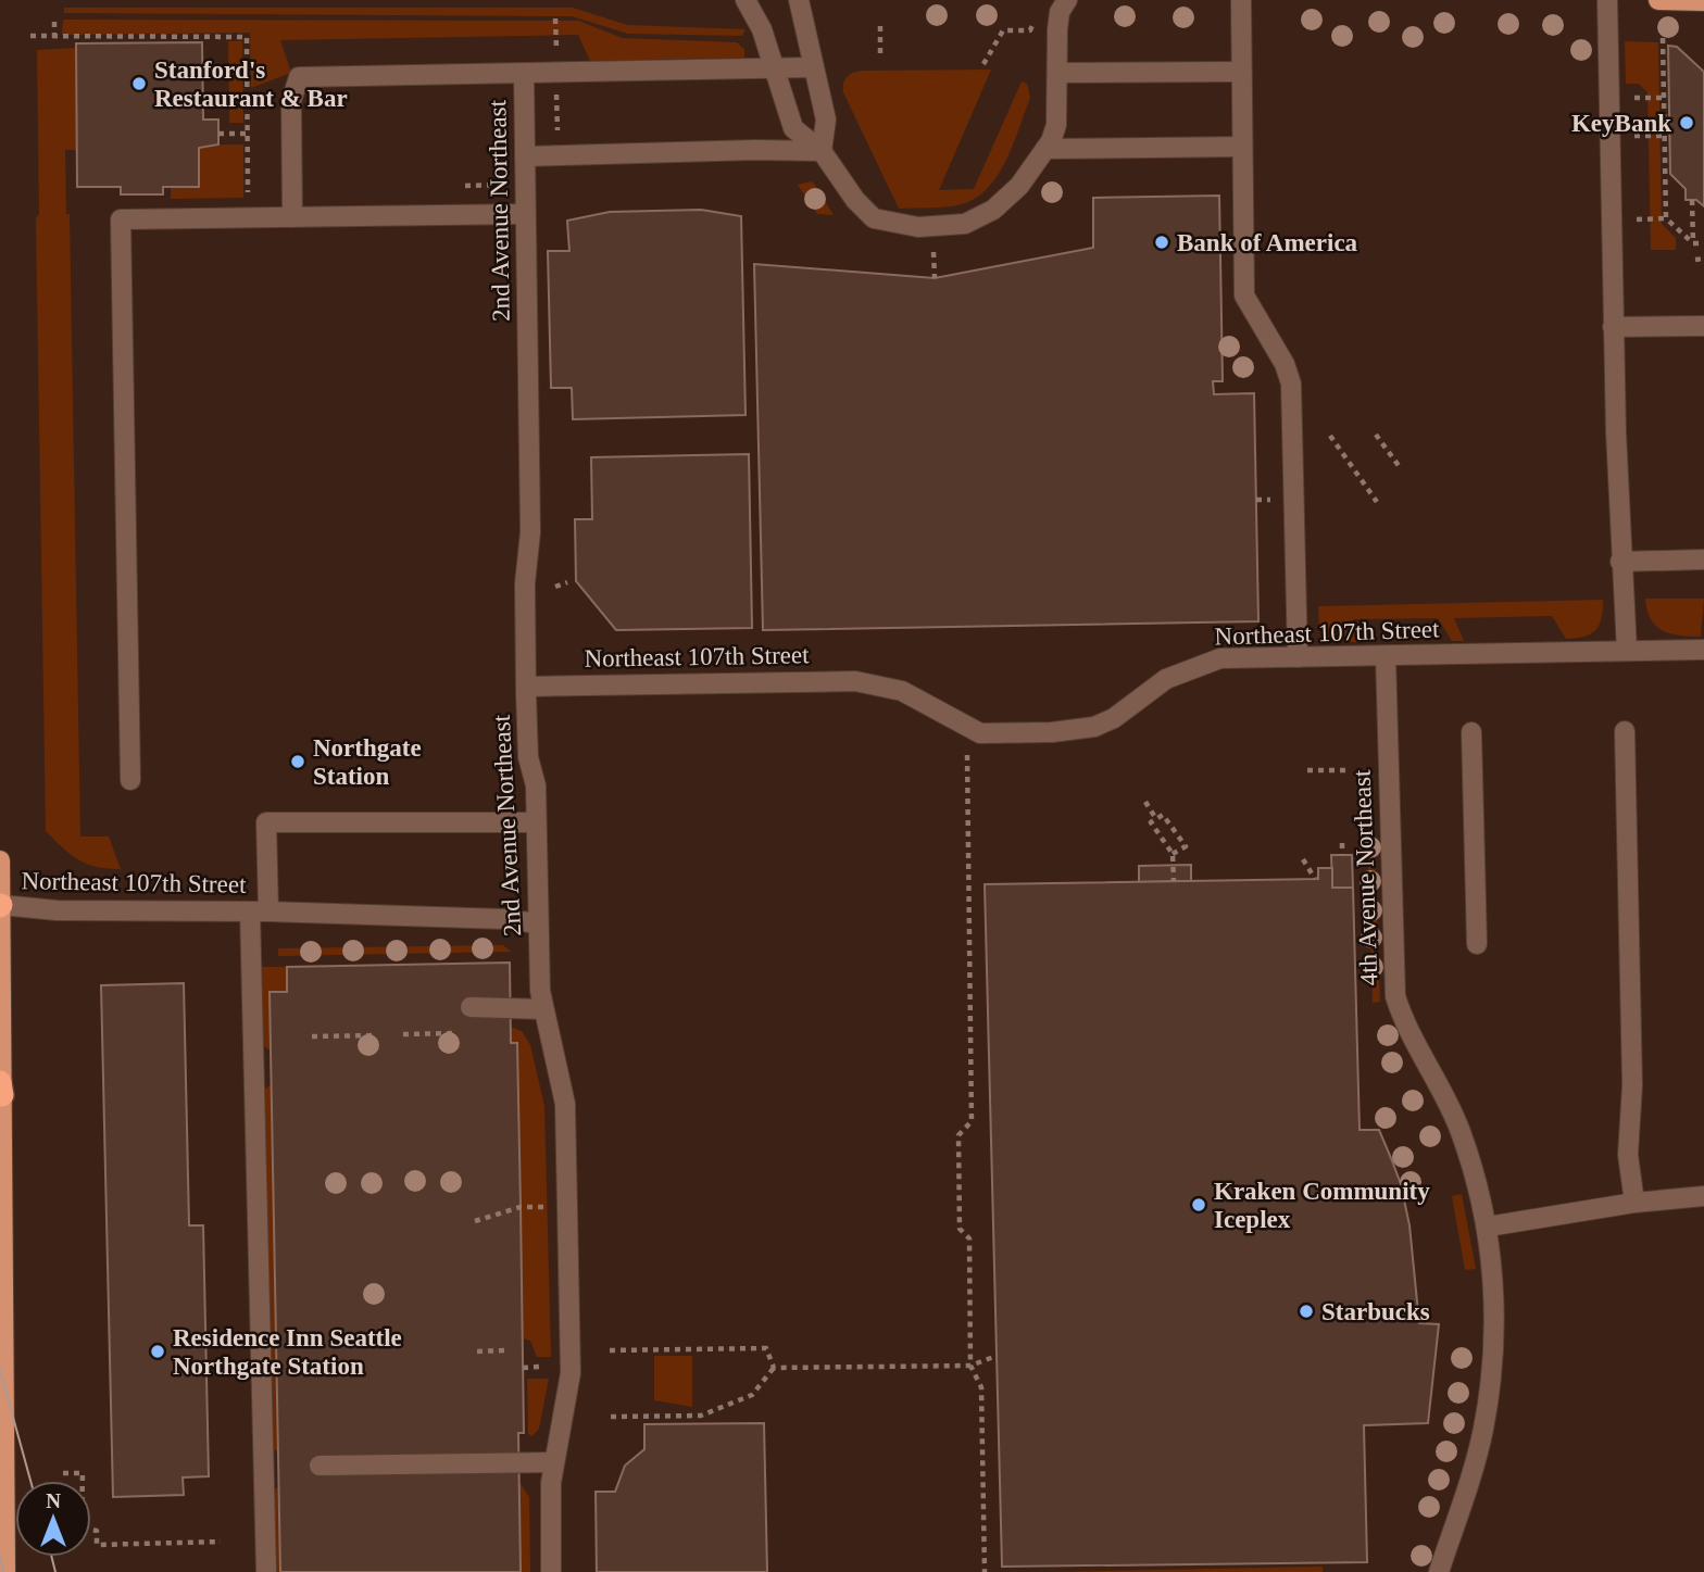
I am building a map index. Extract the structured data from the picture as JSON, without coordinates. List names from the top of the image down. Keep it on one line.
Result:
{"streets":{"lane":["2nd Avenue Northeast","Northeast 107th Street","4th Avenue Northeast"]},"crossings":[["2nd Avenue Northeast","Northeast 107th Street"],["Northeast 107th Street","4th Avenue Northeast"]],"places":["Stanford's Restaurant & Bar","KeyBank","Bank of America","Northgate Station","Kraken Community Iceplex","Starbucks","Residence Inn Seattle Northgate Station"],"north":"top"}
